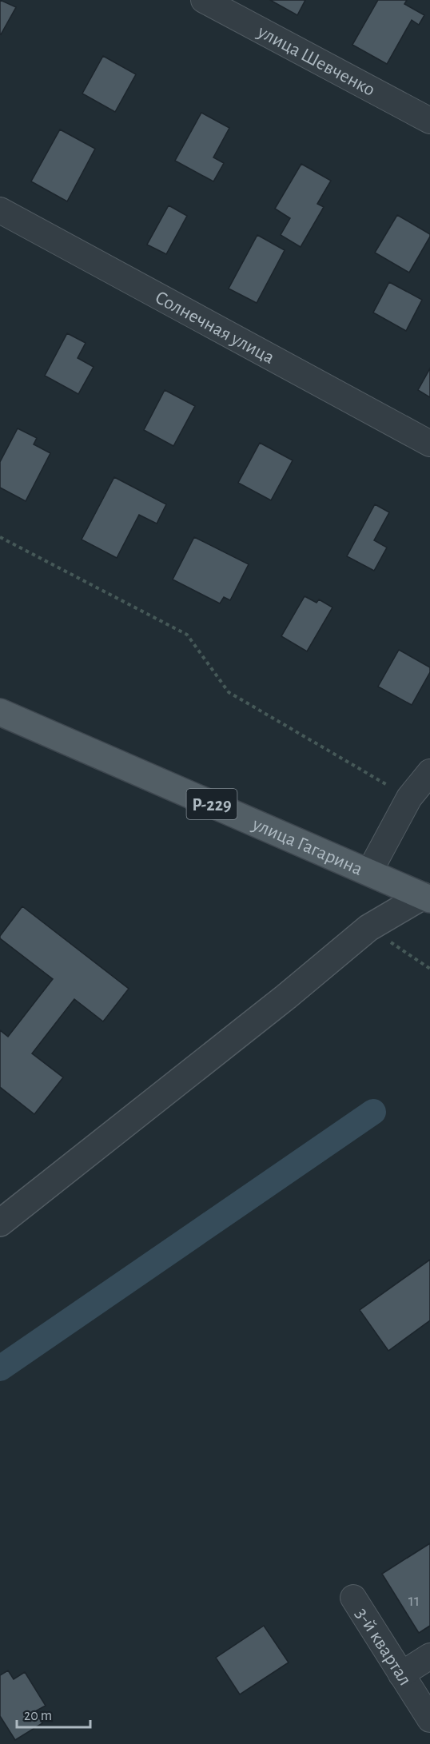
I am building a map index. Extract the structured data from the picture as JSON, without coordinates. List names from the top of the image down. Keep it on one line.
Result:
{"streets":{"main road":["Р-229","улица Гагарина"],"street":["улица Шевченко","Солнечная улица","3-й квартал"]},"house_numbers":["11"],"scale_bar":"20 m"}
